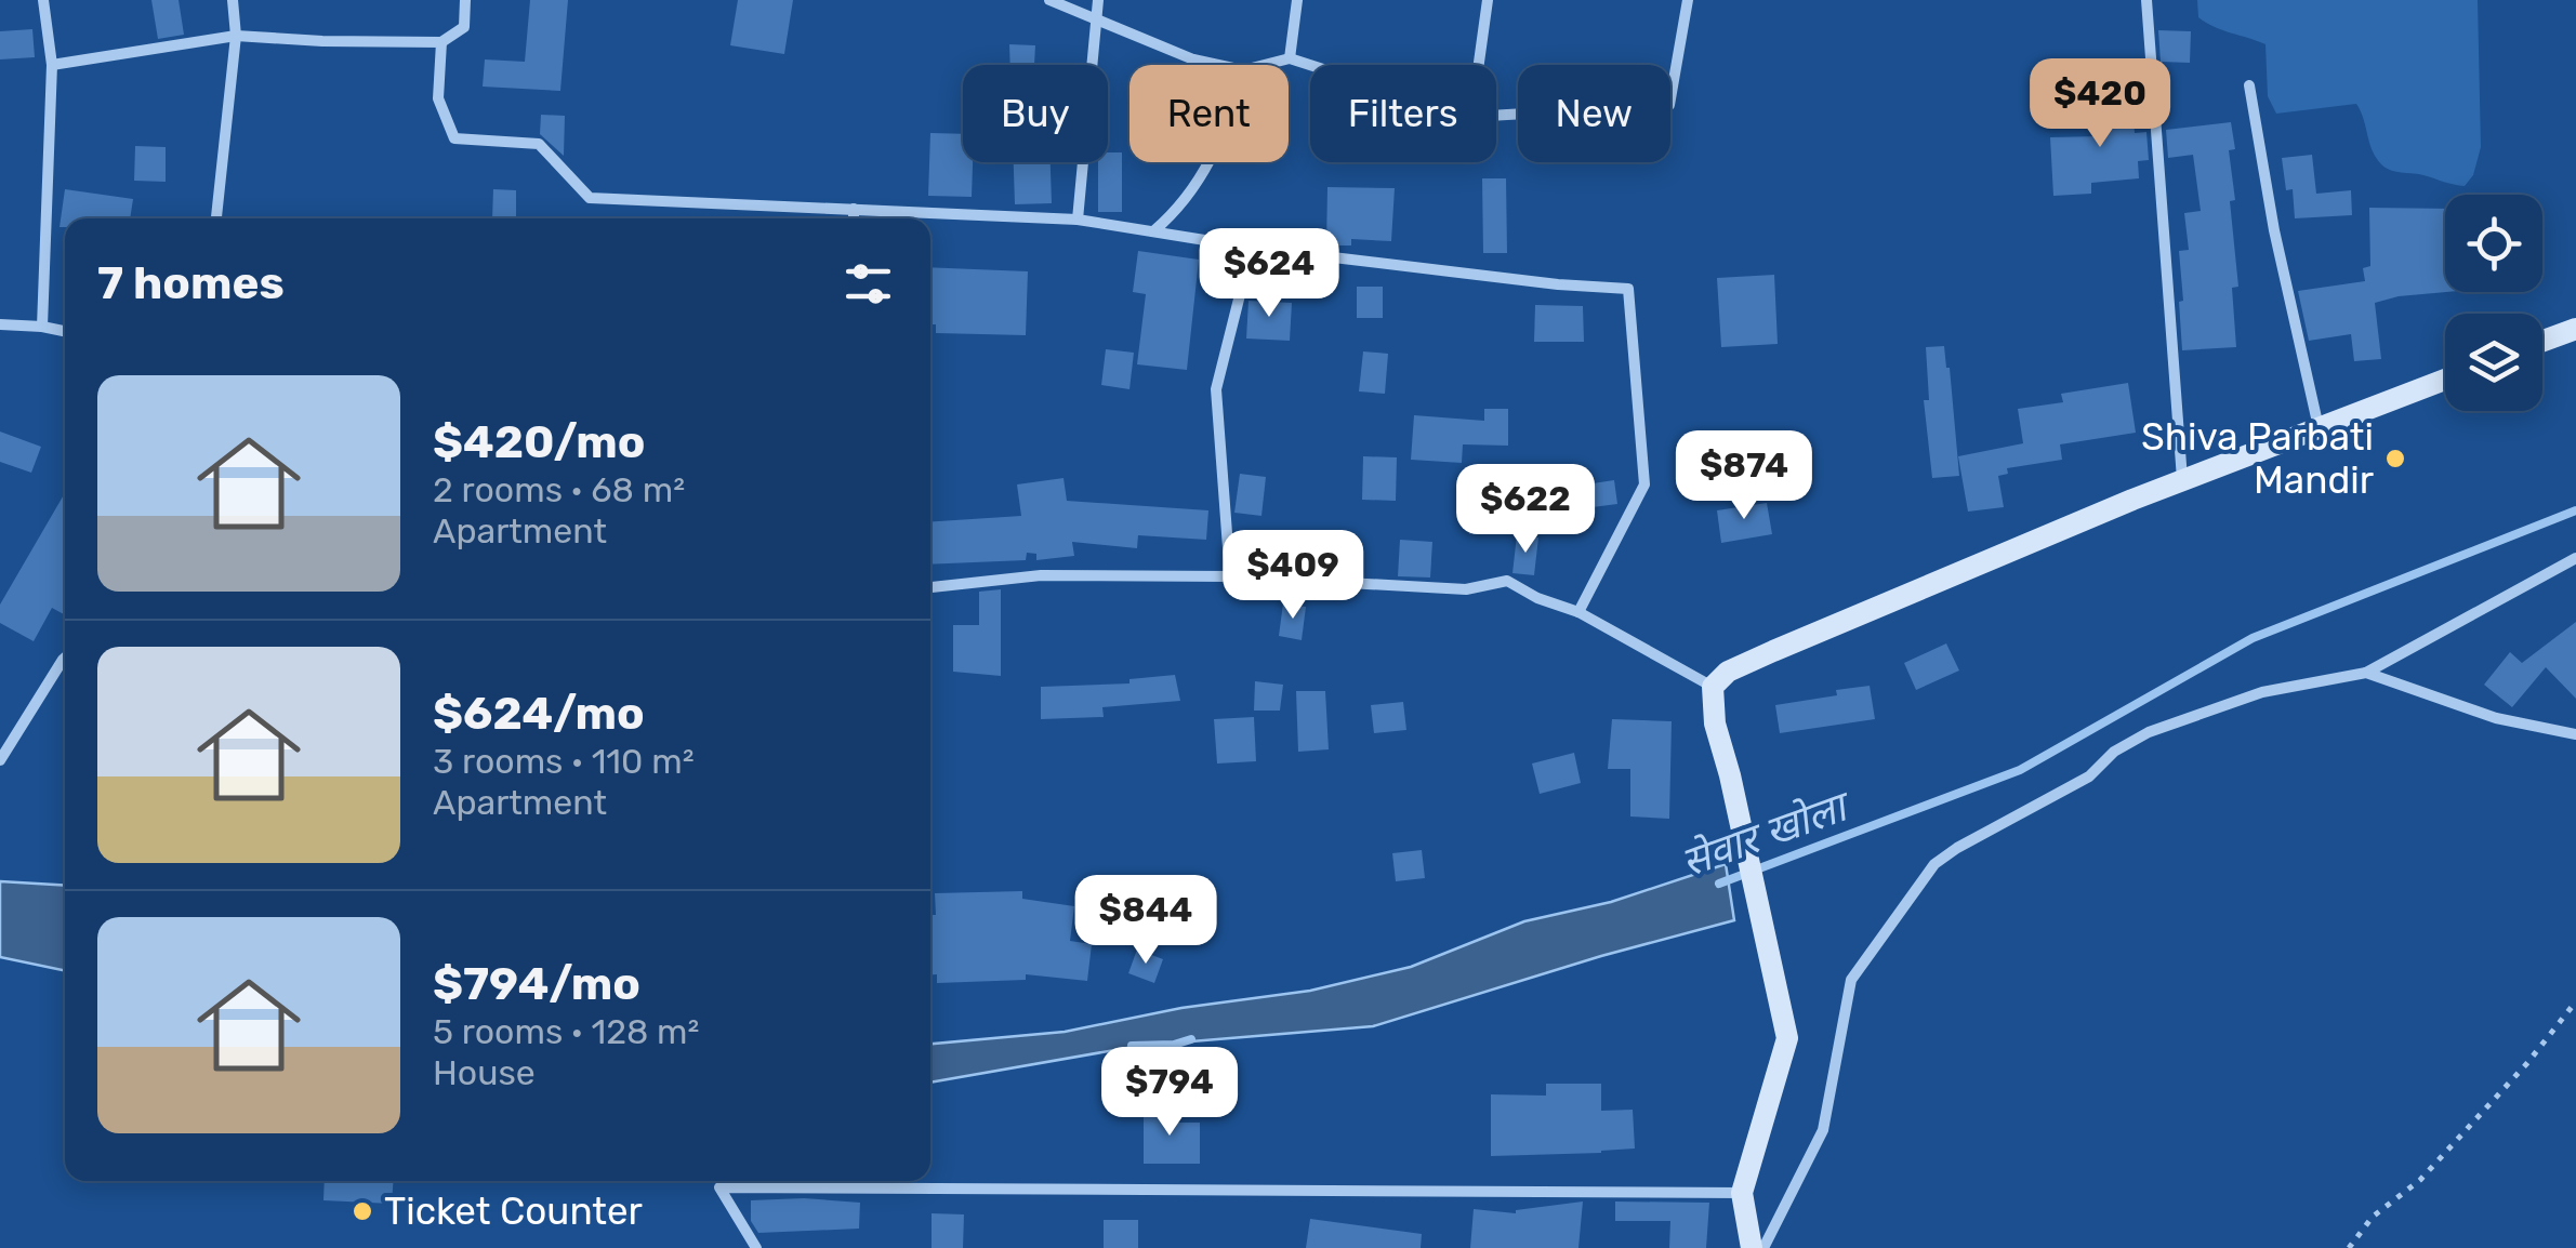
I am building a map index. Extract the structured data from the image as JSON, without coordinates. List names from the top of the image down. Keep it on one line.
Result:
{"water":["सेवार खोला"],"places":["Shiva Parbati Mandir","Ticket Counter"],"page":{"price":["$420","$624","$874","$622","$409","$844","$794"],"chip":["Buy","Rent","Filters","New"],"heading":"7 homes","list":[{"name":"$420/mo","note":"2 rooms · 68 m² · Apartment"},{"name":"$624/mo","note":"3 rooms · 110 m² · Apartment"},{"name":"$794/mo","note":"5 rooms · 128 m² · House"}]}}
